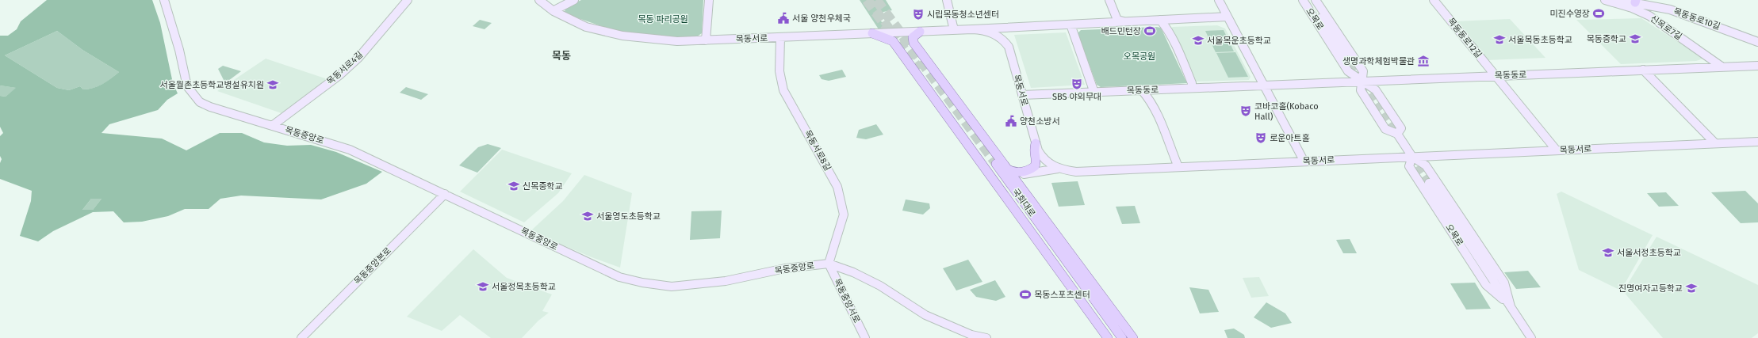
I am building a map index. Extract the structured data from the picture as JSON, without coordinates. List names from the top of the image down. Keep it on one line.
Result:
{"streets":{"main road":["오목로","목동동로10길","신목로7길","목동동로12길","목동서로","목동서로4길","목동동로","목동중앙로","목동서로8길","국회대로","목동중앙본로","목동중앙서로"]},"crossings":[["오목로","목동서로"],["오목로","목동동로"],["신목로7길","목동동로"],["목동동로12길","목동서로"],["목동동로12길","목동동로"],["목동서로","목동동로"],["목동서로","목동서로8길"],["목동서로4길","목동중앙로"],["목동중앙로","목동서로8길"],["목동중앙로","목동중앙본로"],["목동중앙로","목동중앙서로"],["목동서로8길","목동중앙서로"]],"districts":["목동"],"parks":["목동 파리공원","오목공원"],"places":{"sports":["미진수영장","배드민턴장","목동스포츠센터"],"theatre":["시립목동청소년센터","SBS 야외무대","코바코홀(Kobaco Hall)","로운아트홀"],"public building":["서울 양천우체국","양천소방서"],"school or university":["목동중학교","서울목동초등학교","서울목운초등학교","서울월촌초등학교병설유치원","신목중학교","서울영도초등학교","서울서정초등학교","서울정목초등학교","진명여자고등학교"],"museum":["생명과학체험박물관"]}}
